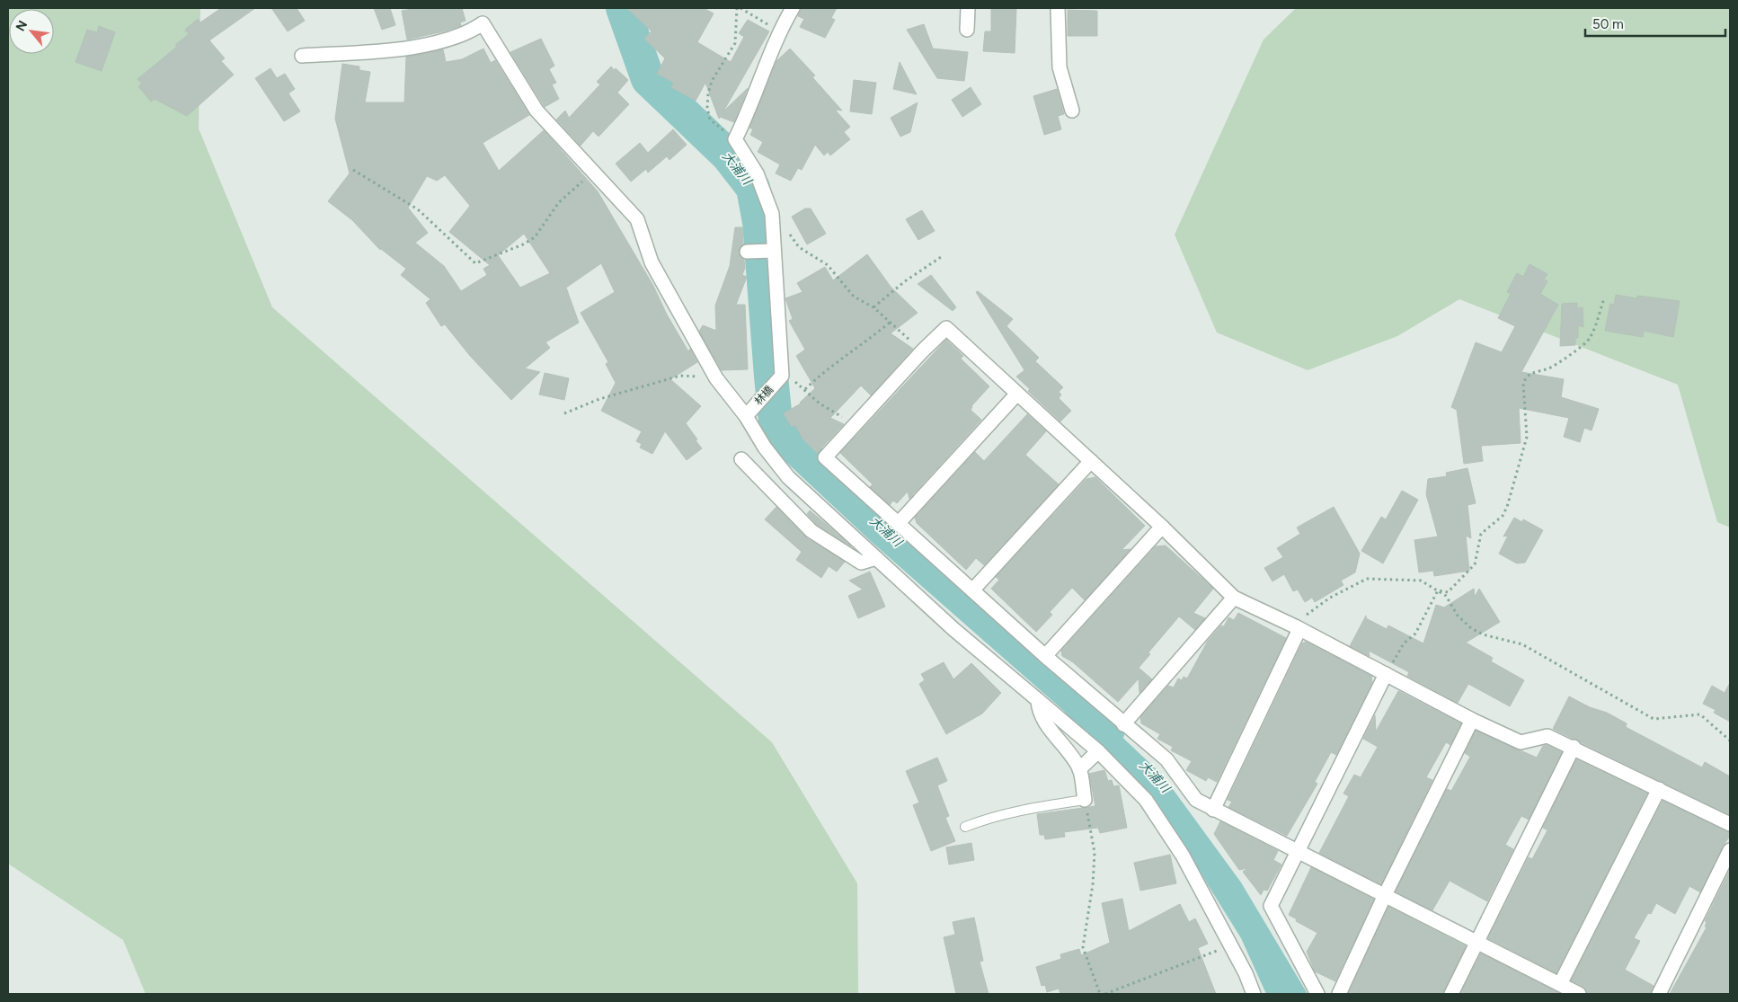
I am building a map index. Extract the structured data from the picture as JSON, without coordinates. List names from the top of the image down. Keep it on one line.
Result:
{"streets":{"street":["林橋"]},"water":["大浦川"],"scale_bar":"50 m","north":"top left"}
